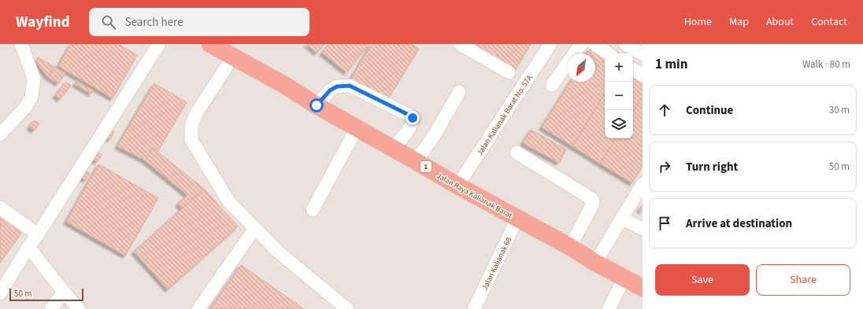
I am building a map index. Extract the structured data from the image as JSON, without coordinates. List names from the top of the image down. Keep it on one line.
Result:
{"streets":{"highway":["1","Jalan Raya Kalianak Barat"],"lane":["Jalan Kalianak Barat No. 57A","Jalan Kalianak 68"]},"crossings":[["Jalan Kalianak Barat No. 57A","Jalan Raya Kalianak Barat"],["Jalan Raya Kalianak Barat","Jalan Kalianak 68"]],"scale_bar":"50 m","north":"bottom left","page":{"header":"Wayfind","search":"Search here","nav":["Home","Map","About","Contact"],"heading":["1 min","Walk · 80 m"],"map_buttons":["+","−"],"list":[["Continue","30 m"],["Turn right","50 m"],"Arrive at destination"],"buttons":["Save","Share"],"scale":"50 m"}}
